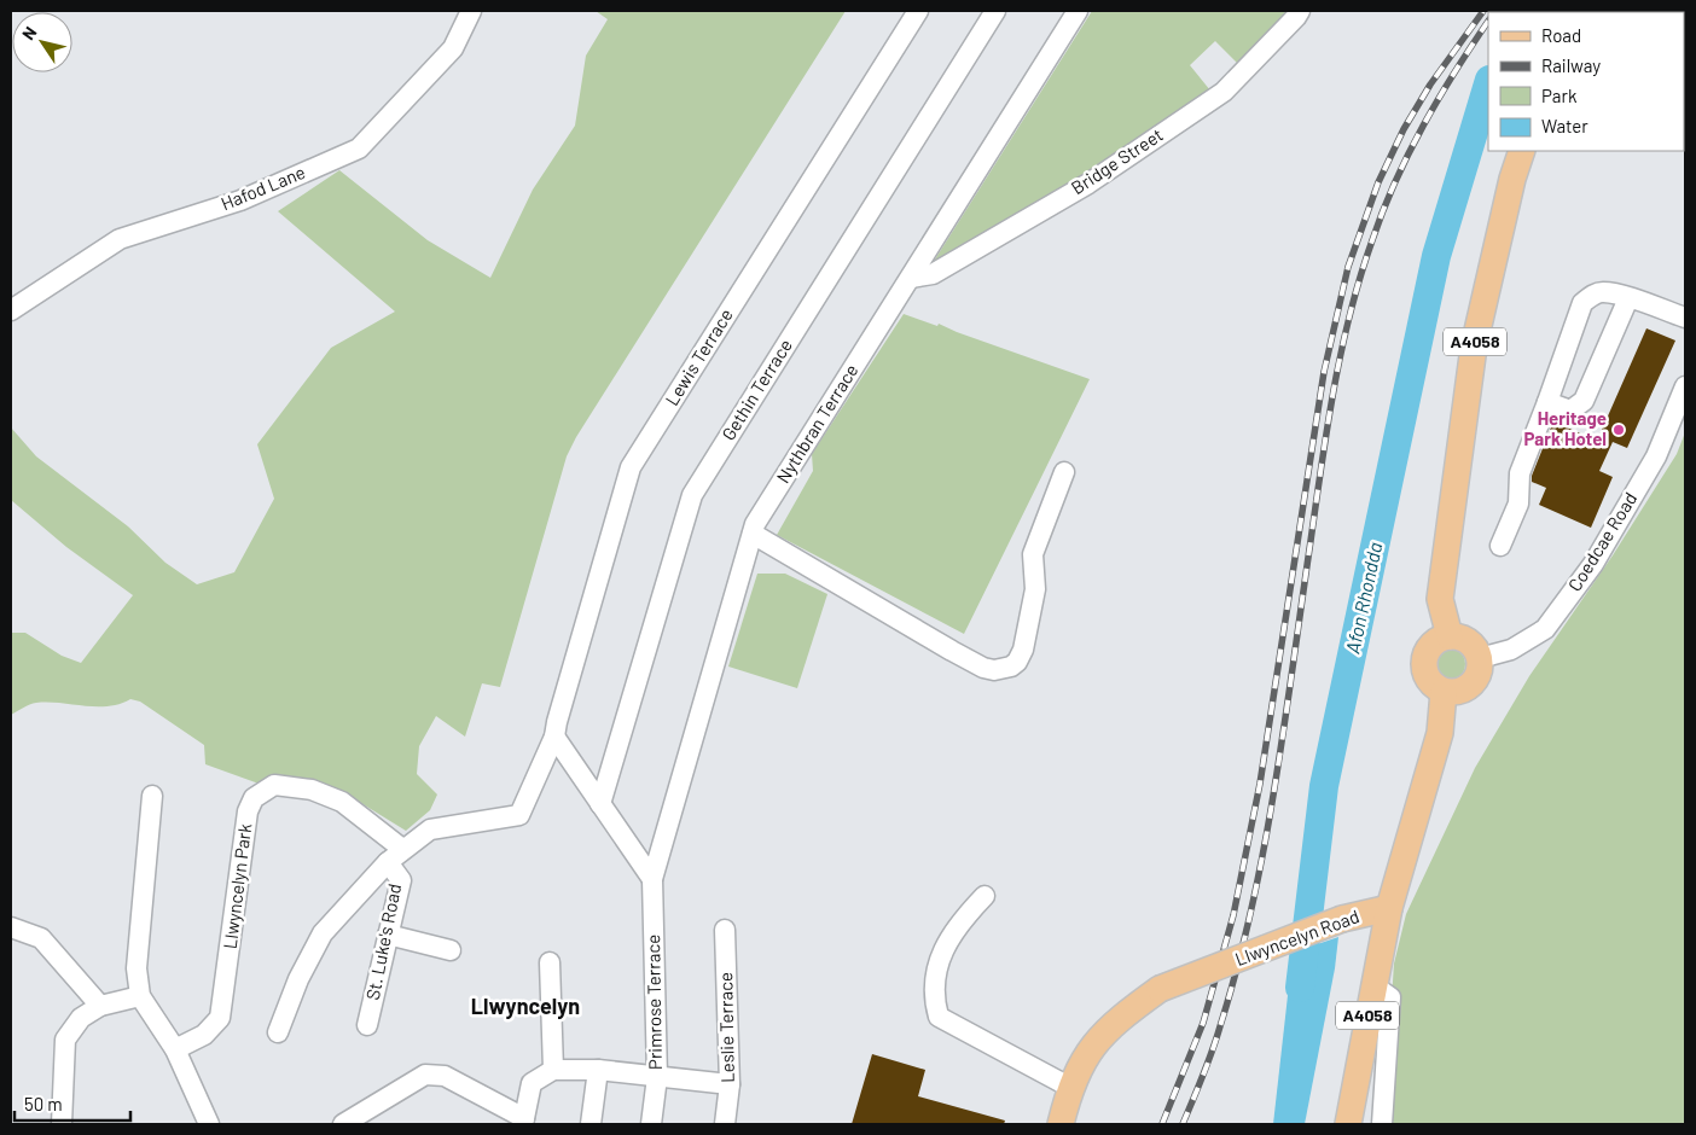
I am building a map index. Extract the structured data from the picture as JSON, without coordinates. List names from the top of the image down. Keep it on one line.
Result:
{"streets":{"main road":["A4058","Llwyncelyn Road"],"street":["Bridge Street","Hafod Lane","Lewis Terrace","Gethin Terrace","Nythbran Terrace","Coedcae Road","Llwyncelyn Park","St. Luke's Road","Primrose Terrace","Leslie Terrace"]},"crossings":[["Bridge Street","Nythbran Terrace"],["A4058","Coedcae Road"],["A4058","Llwyncelyn Road"],["Lewis Terrace","St. Luke's Road"],["Nythbran Terrace","Primrose Terrace"],["Llwyncelyn Park","St. Luke's Road"]],"districts":["Llwyncelyn"],"water":["Afon Rhondda"],"places":["Heritage Park Hotel"],"legend":["Road","Railway","Park","Water"],"scale_bar":"50 m","north":"top left"}
